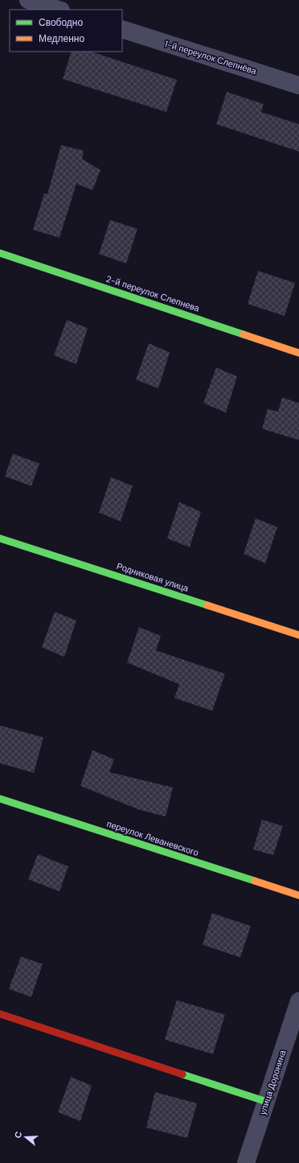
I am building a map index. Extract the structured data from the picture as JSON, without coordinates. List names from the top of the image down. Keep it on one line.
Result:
{"streets":{"street":["1-й переулок Слепнёва","2-й переулок Слепнева","Родниковая улица","переулок Леваневского","улица Доронина"]},"legend":["Свободно","Медленно"],"north":"left"}
